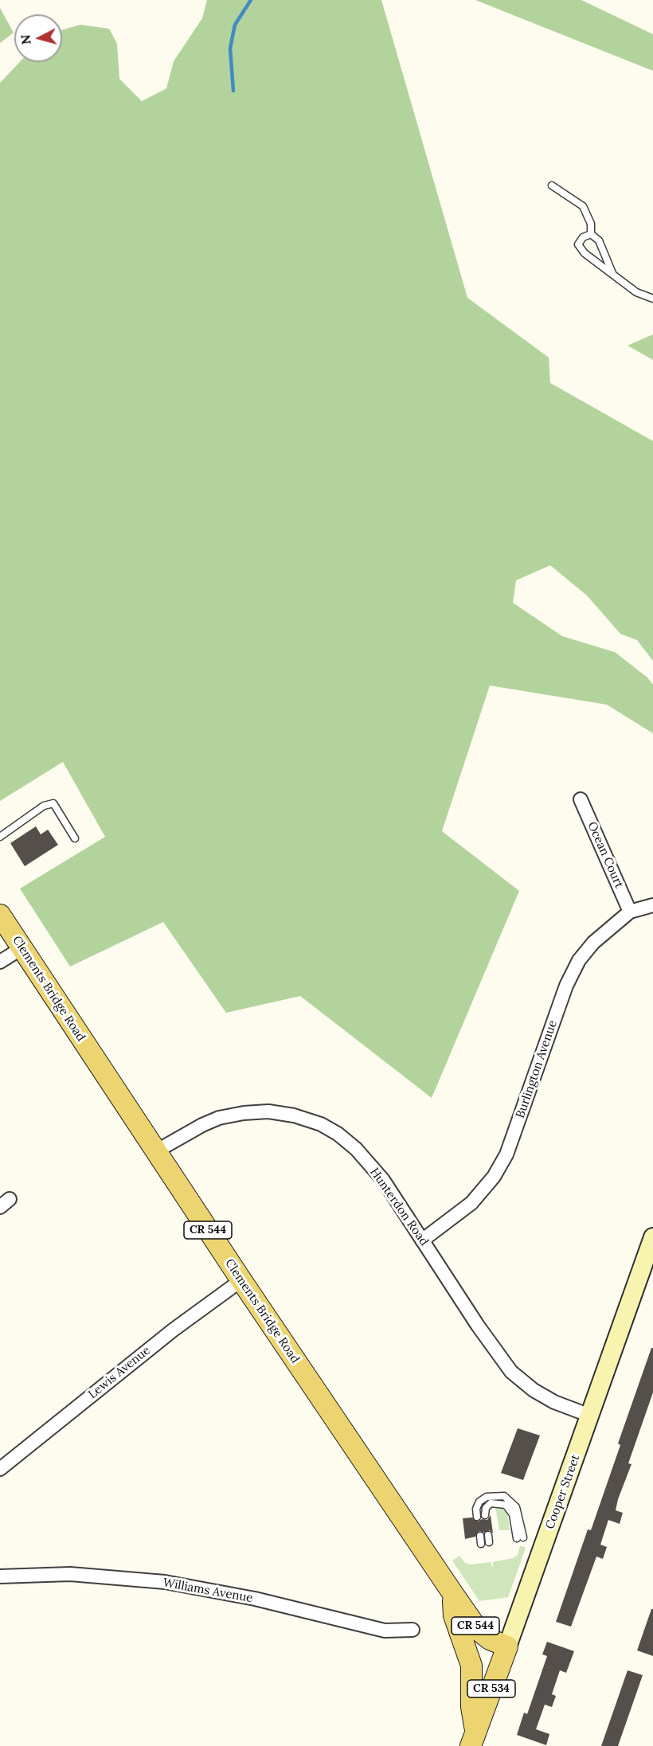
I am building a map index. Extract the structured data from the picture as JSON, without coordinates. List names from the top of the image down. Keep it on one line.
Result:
{"streets":{"main road":["Clements Bridge Road","CR 544","Cooper Street","CR 534"],"street":["Ocean Court","Burlington Avenue","Hunterdon Road","Lewis Avenue","Williams Avenue"]},"crossings":[["Ocean Court","Burlington Avenue"],["Clements Bridge Road","Hunterdon Road"],["Clements Bridge Road","Lewis Avenue"],["Clements Bridge Road","Cooper Street"],["Burlington Avenue","Hunterdon Road"],["Hunterdon Road","Cooper Street"]],"north":"left"}
